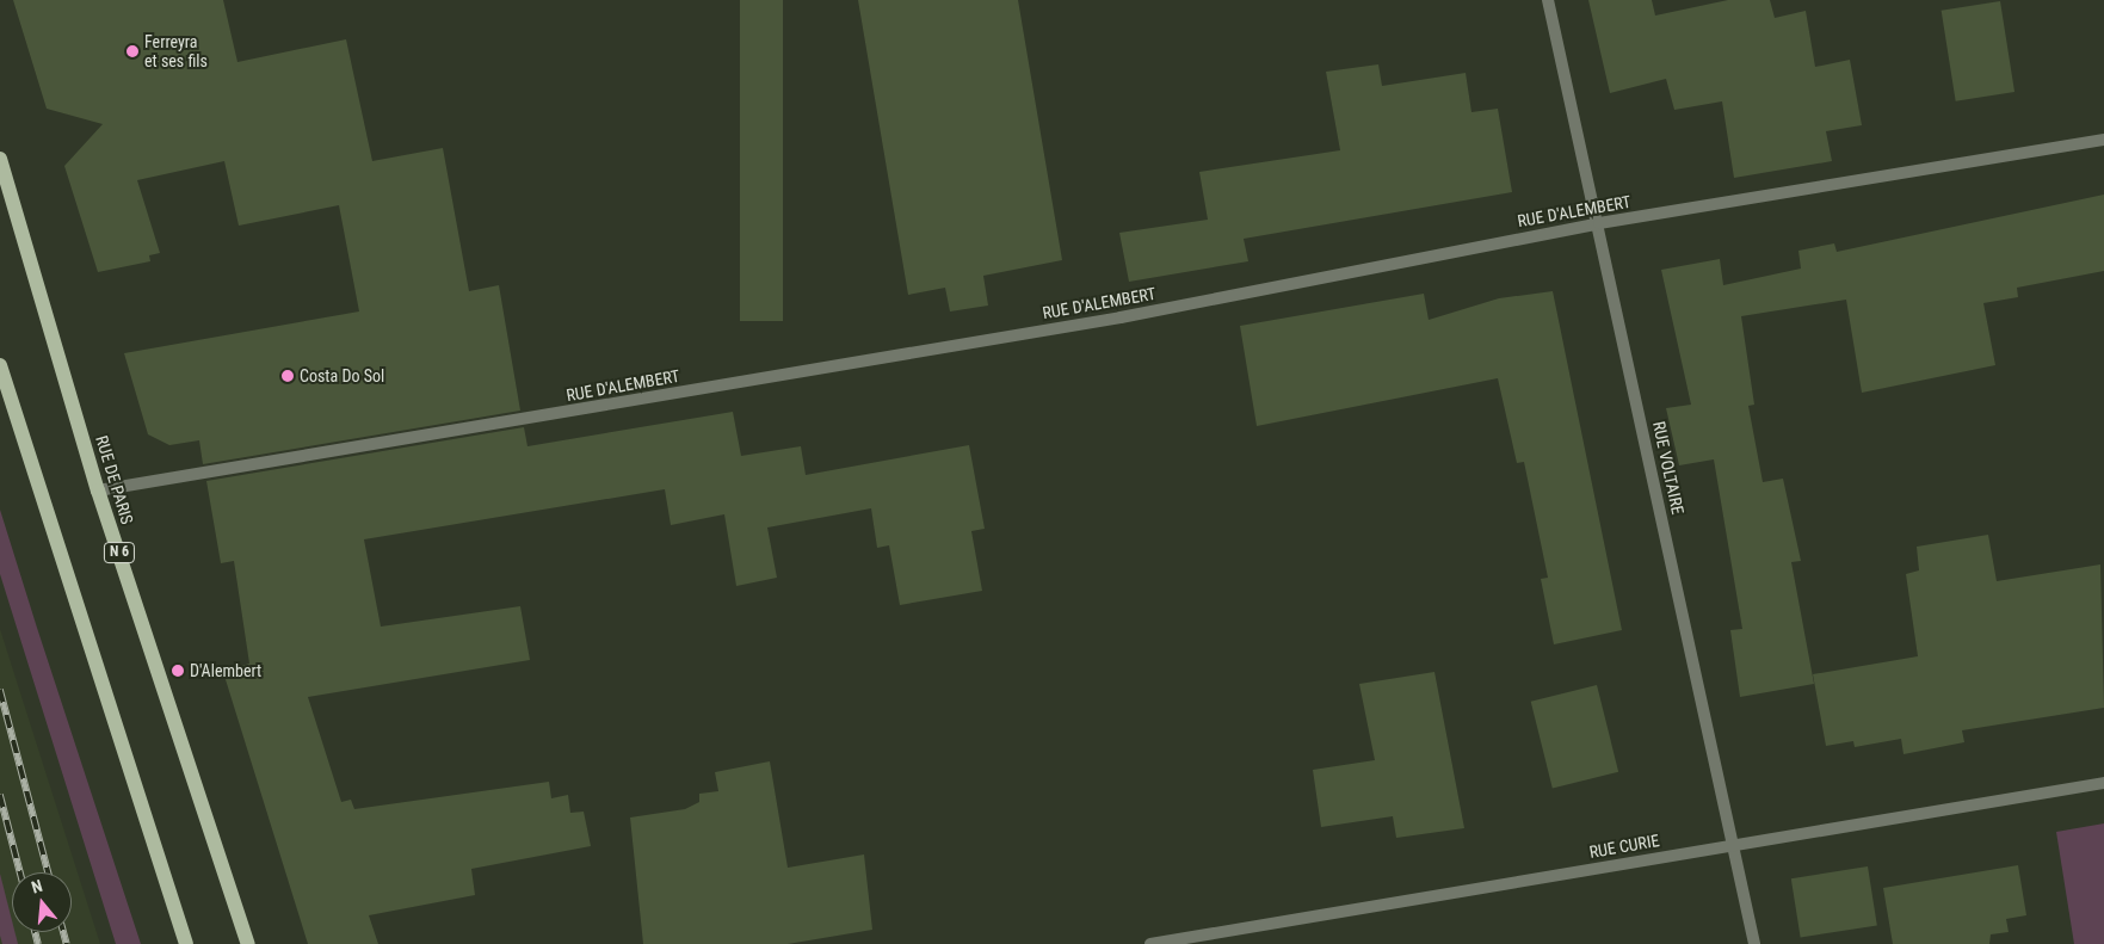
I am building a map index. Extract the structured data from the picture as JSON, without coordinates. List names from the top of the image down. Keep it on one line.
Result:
{"streets":{"main road":["RUE DE PARIS","N 6"],"street":["RUE D'ALEMBERT","RUE VOLTAIRE","RUE CURIE"]},"crossings":[["RUE D'ALEMBERT","RUE VOLTAIRE"],["RUE D'ALEMBERT","RUE DE PARIS"],["RUE VOLTAIRE","RUE CURIE"]],"places":["Ferreyra et ses fils","Costa Do Sol","D'Alembert"],"north":"top"}
